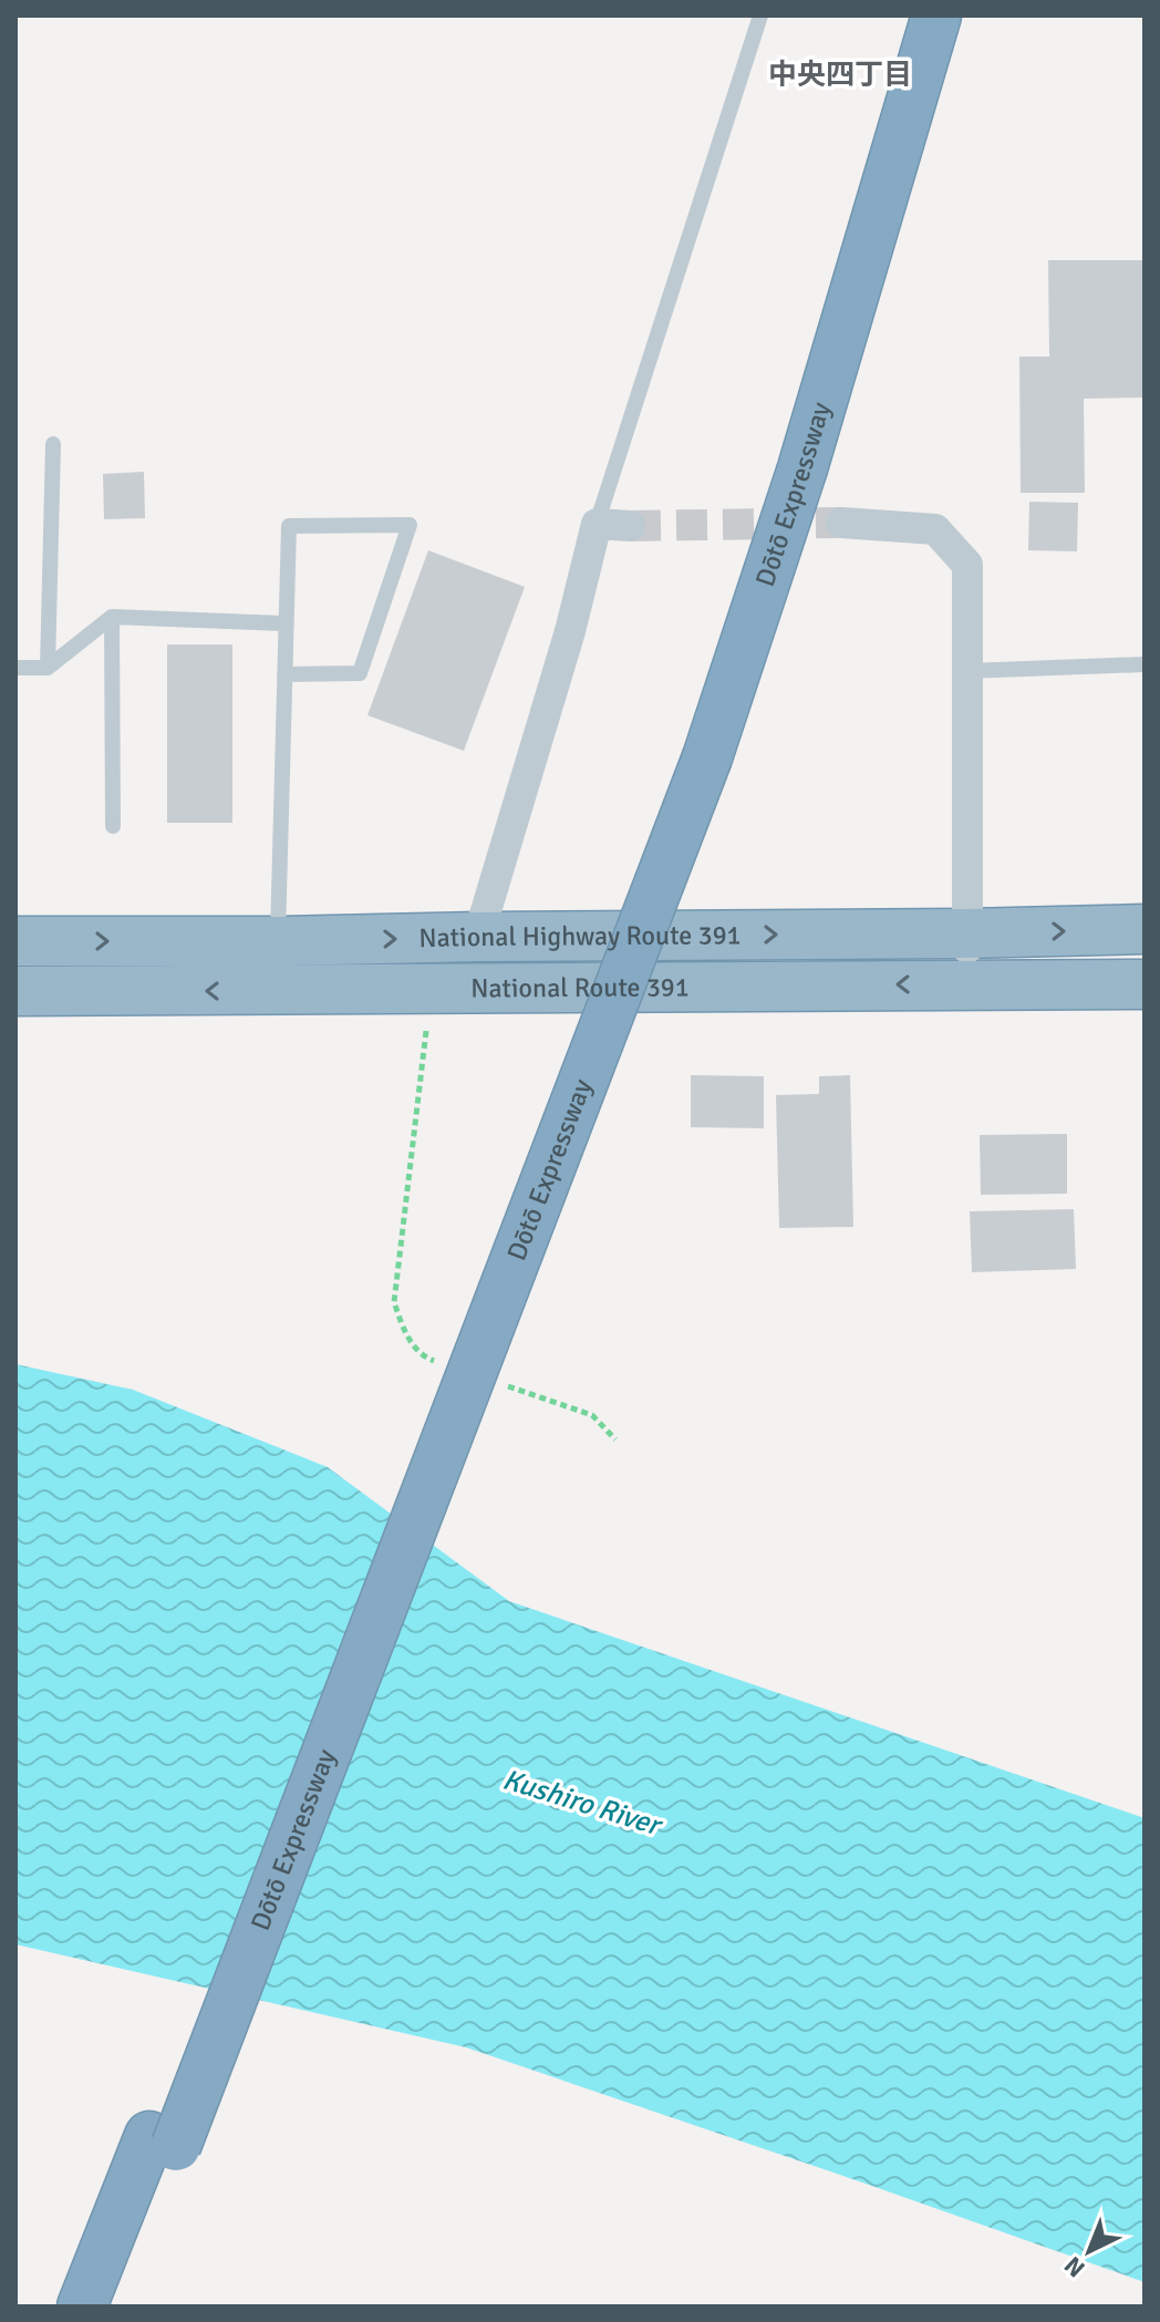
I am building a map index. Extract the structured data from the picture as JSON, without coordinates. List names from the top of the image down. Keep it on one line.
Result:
{"streets":{"highway":["Dōtō Expressway","National Highway Route 391","National Route 391"]},"crossings":[["National Highway Route 391","National Route 391"]],"one_way":["National Highway Route 391","National Route 391"],"districts":["中央四丁目"],"water":["Kushiro River"],"north":"bottom left"}
